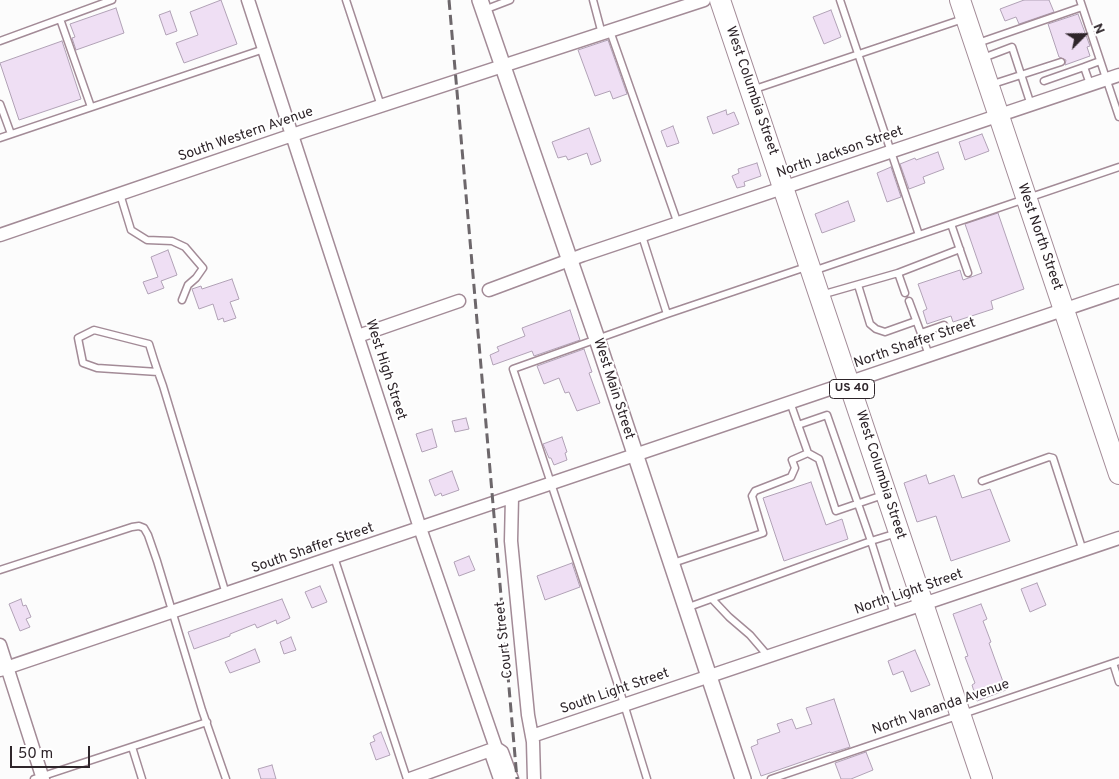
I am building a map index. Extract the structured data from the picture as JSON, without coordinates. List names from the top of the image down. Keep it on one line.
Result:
{"streets":{"main road":["West Columbia Street","West North Street","US 40"],"street":["South Western Avenue","North Jackson Street","North Shaffer Street","West High Street","West Main Street","South Shaffer Street","North Light Street","Court Street","South Light Street"],"lane":["North Vananda Avenue"]},"crossings":[["West Columbia Street","North Jackson Street"],["West Columbia Street","North Shaffer Street"],["West Columbia Street","North Light Street"],["West Columbia Street","North Vananda Avenue"],["South Western Avenue","West High Street"],["South Western Avenue","West Main Street"],["North Jackson Street","West North Street"],["North Jackson Street","West Main Street"],["West North Street","North Shaffer Street"],["North Shaffer Street","West Main Street"],["North Shaffer Street","South Shaffer Street"],["West High Street","South Shaffer Street"],["West Main Street","South Shaffer Street"],["West Main Street","North Light Street"],["West Main Street","South Light Street"],["South Shaffer Street","Court Street"],["North Light Street","South Light Street"],["Court Street","South Light Street"]],"scale_bar":"50 m","north":"top right"}
